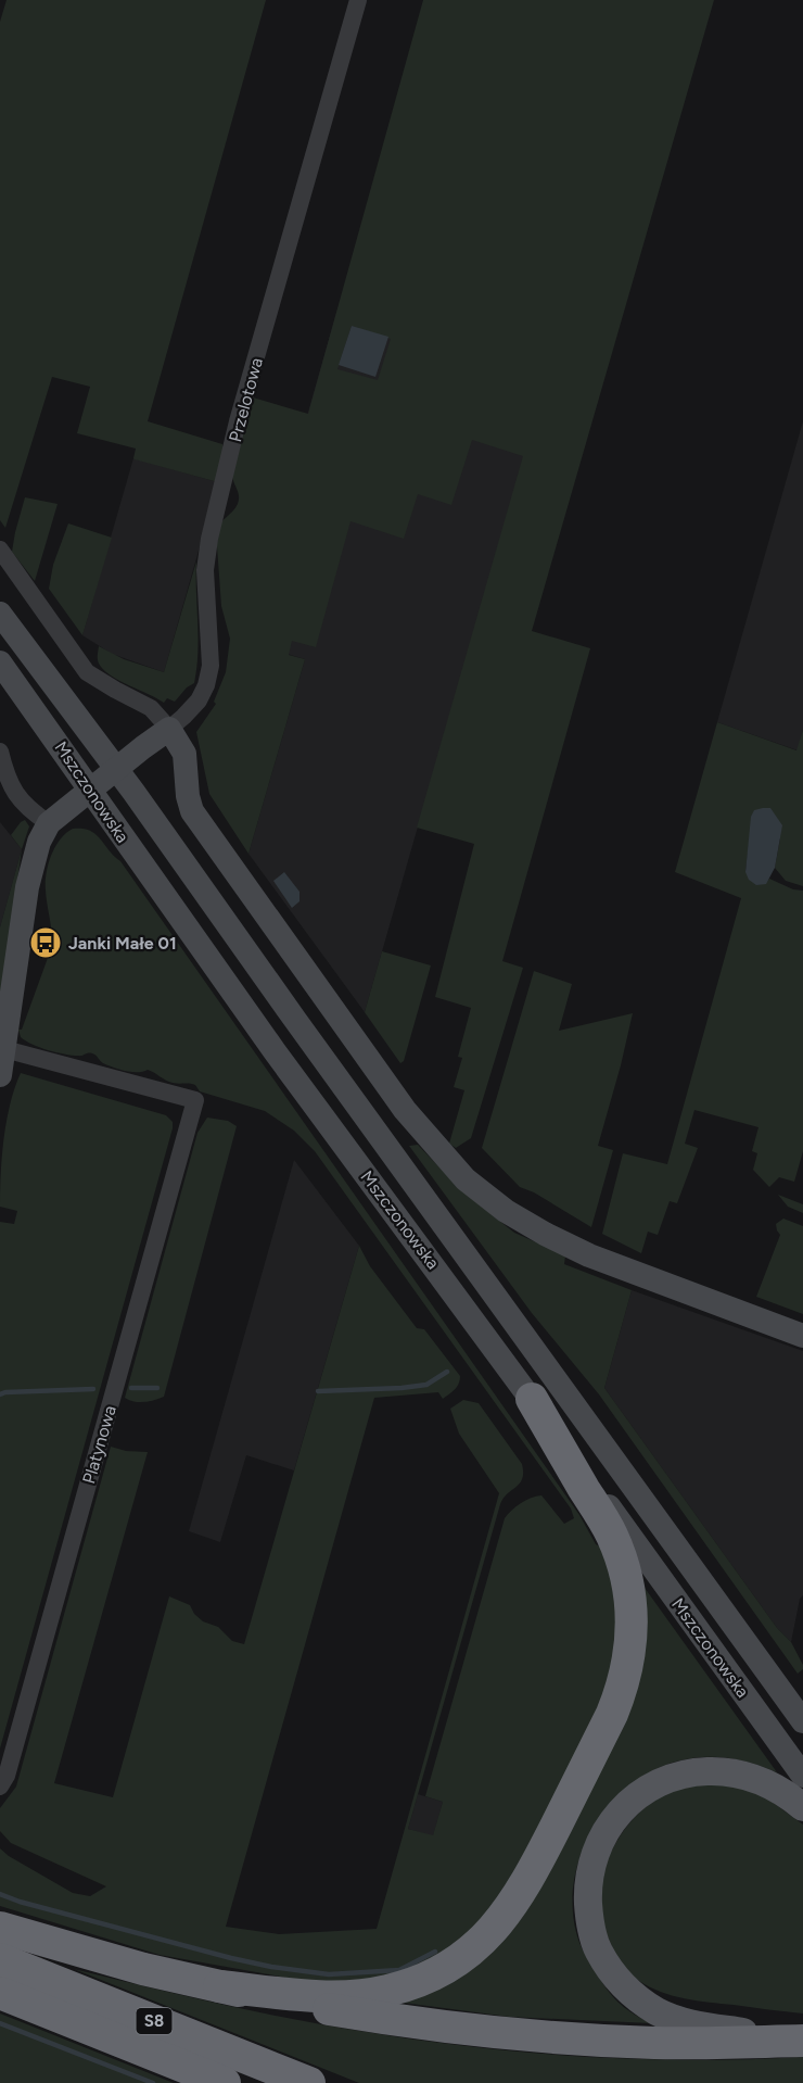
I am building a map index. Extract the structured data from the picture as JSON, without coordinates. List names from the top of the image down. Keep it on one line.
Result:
{"streets":{"highway":["S8"],"main road":["Przelotowa","Mszczonowska"],"street":["Platynowa"]},"crossings":[["Przelotowa","Mszczonowska"]],"places":{"bus stop":["Janki Małe 01"]}}
